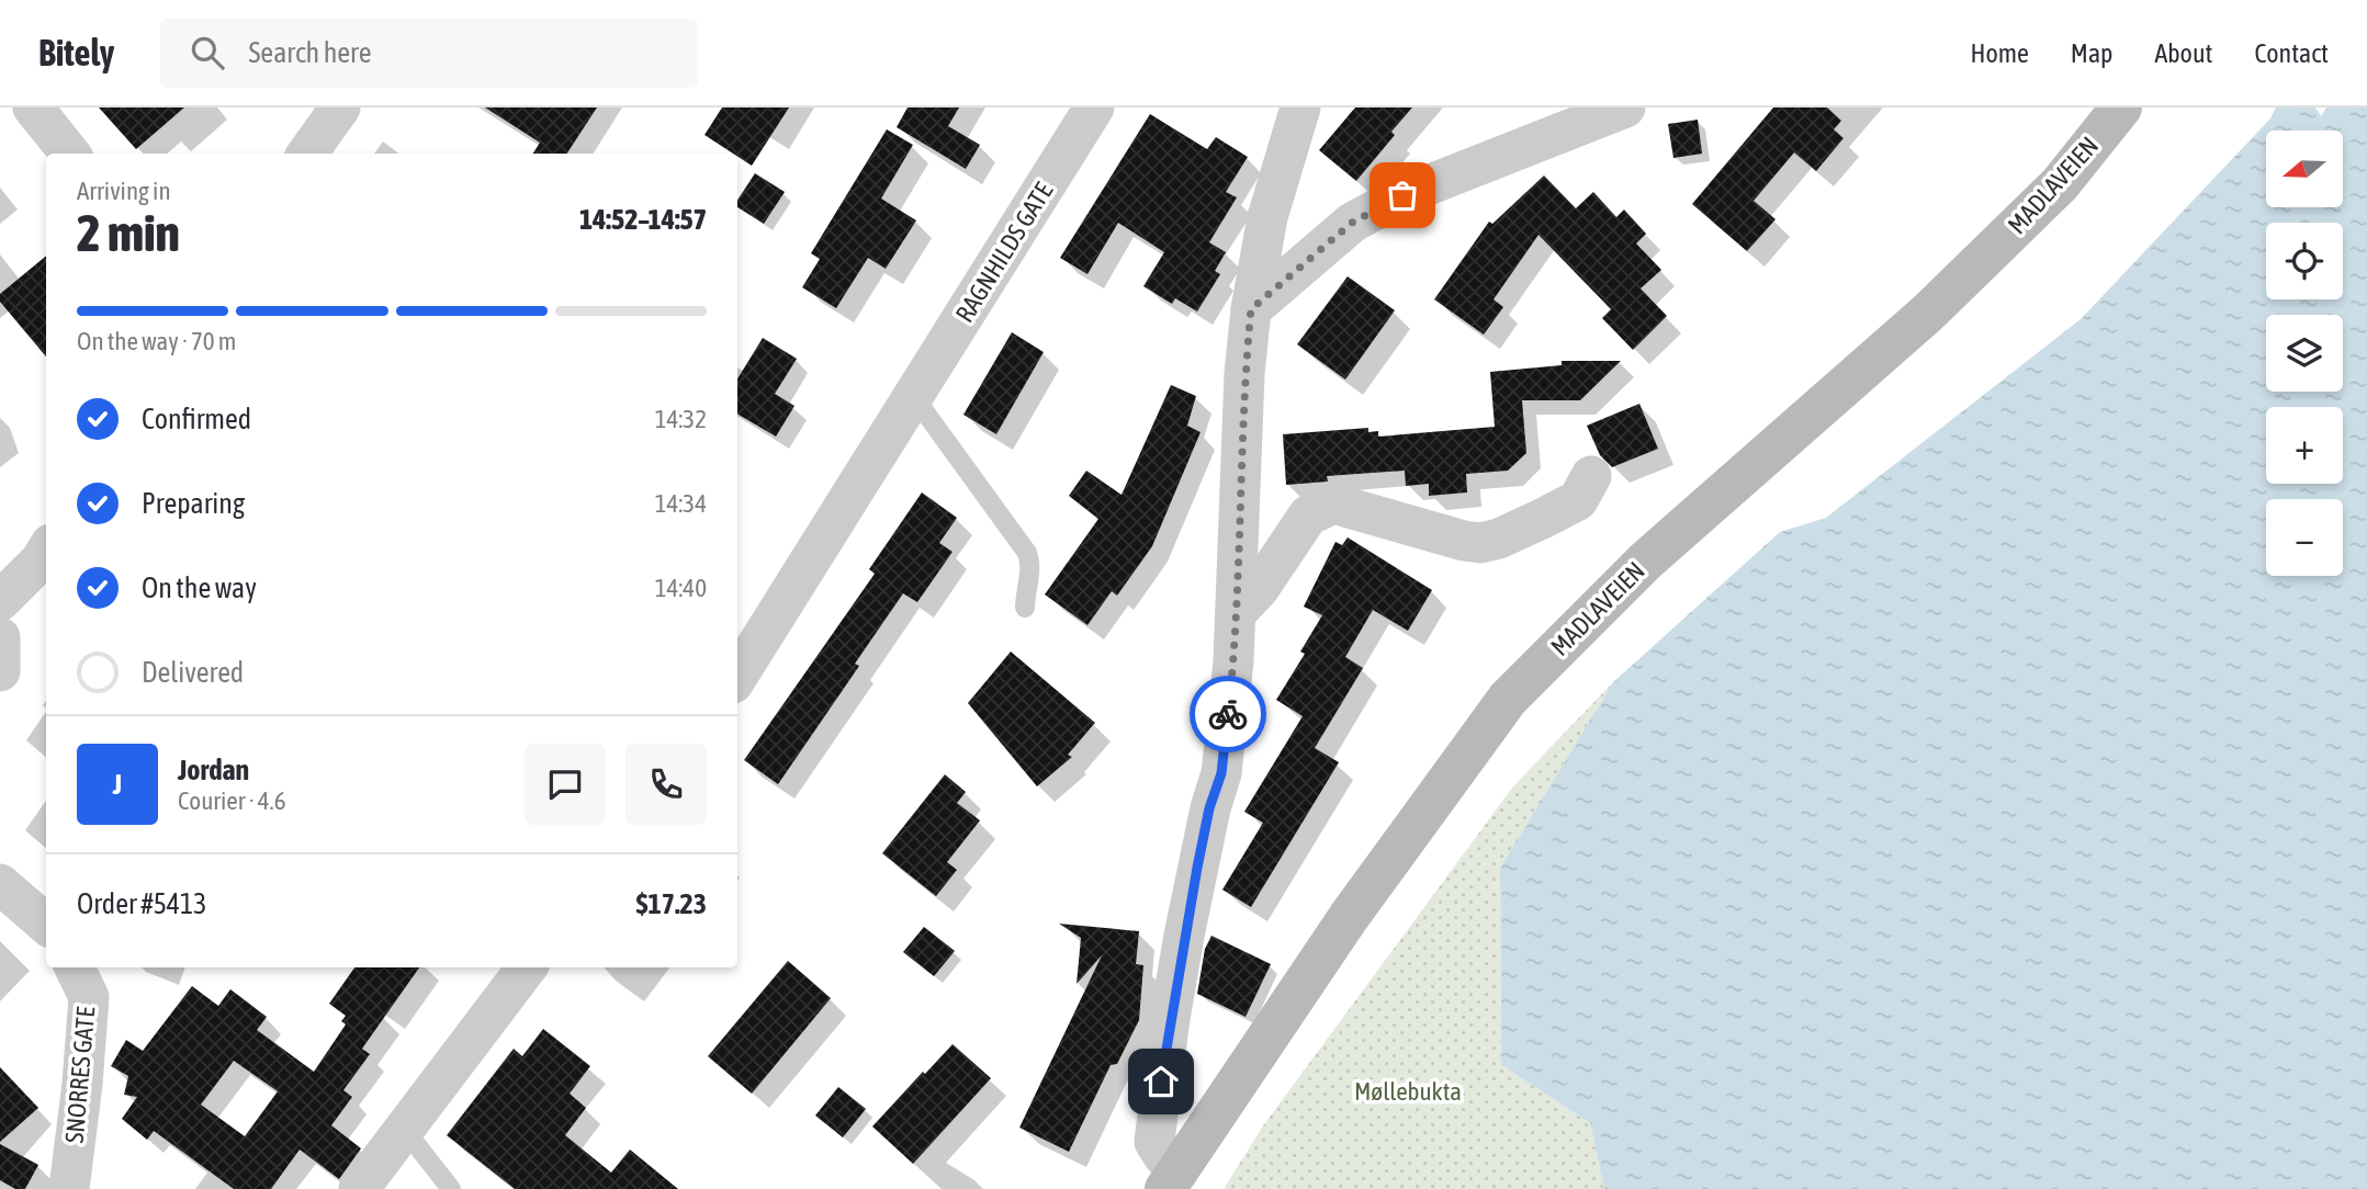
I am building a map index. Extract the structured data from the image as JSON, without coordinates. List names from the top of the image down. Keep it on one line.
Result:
{"streets":{"main road":["MADLAVEIEN"],"street":["RAGNHILDS GATE","SNORRES GATE"]},"parks":["Møllebukta"],"north":"left","page":{"header":"Bitely","search":"Search here","nav":["Home","Map","About","Contact"],"map_buttons":["+","−"],"heading":["2 min","Arriving in","14:52–14:57"],"panel":["Jordan","Courier · 4.6","Order #5413","$17.23"],"bar":"On the way · 70 m","list":[["Confirmed","14:32"],["Preparing","14:34"],["On the way","14:40"],"Delivered"],"round":"J"}}
